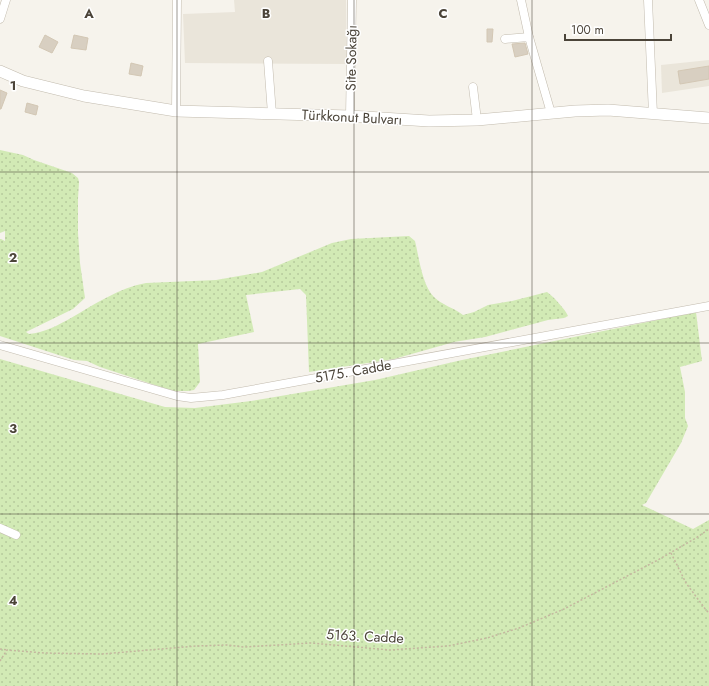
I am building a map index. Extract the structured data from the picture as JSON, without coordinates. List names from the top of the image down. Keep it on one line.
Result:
{"streets":{"street":["Site Sokağı","Türkkonut Bulvarı","5175. Cadde"],"path":["5163. Cadde"]},"crossings":[["Site Sokağı","Türkkonut Bulvarı"]],"scale_bar":"100 m","grid":{"columns":["A","B","C"],"rows":["1","2","3","4"]}}
